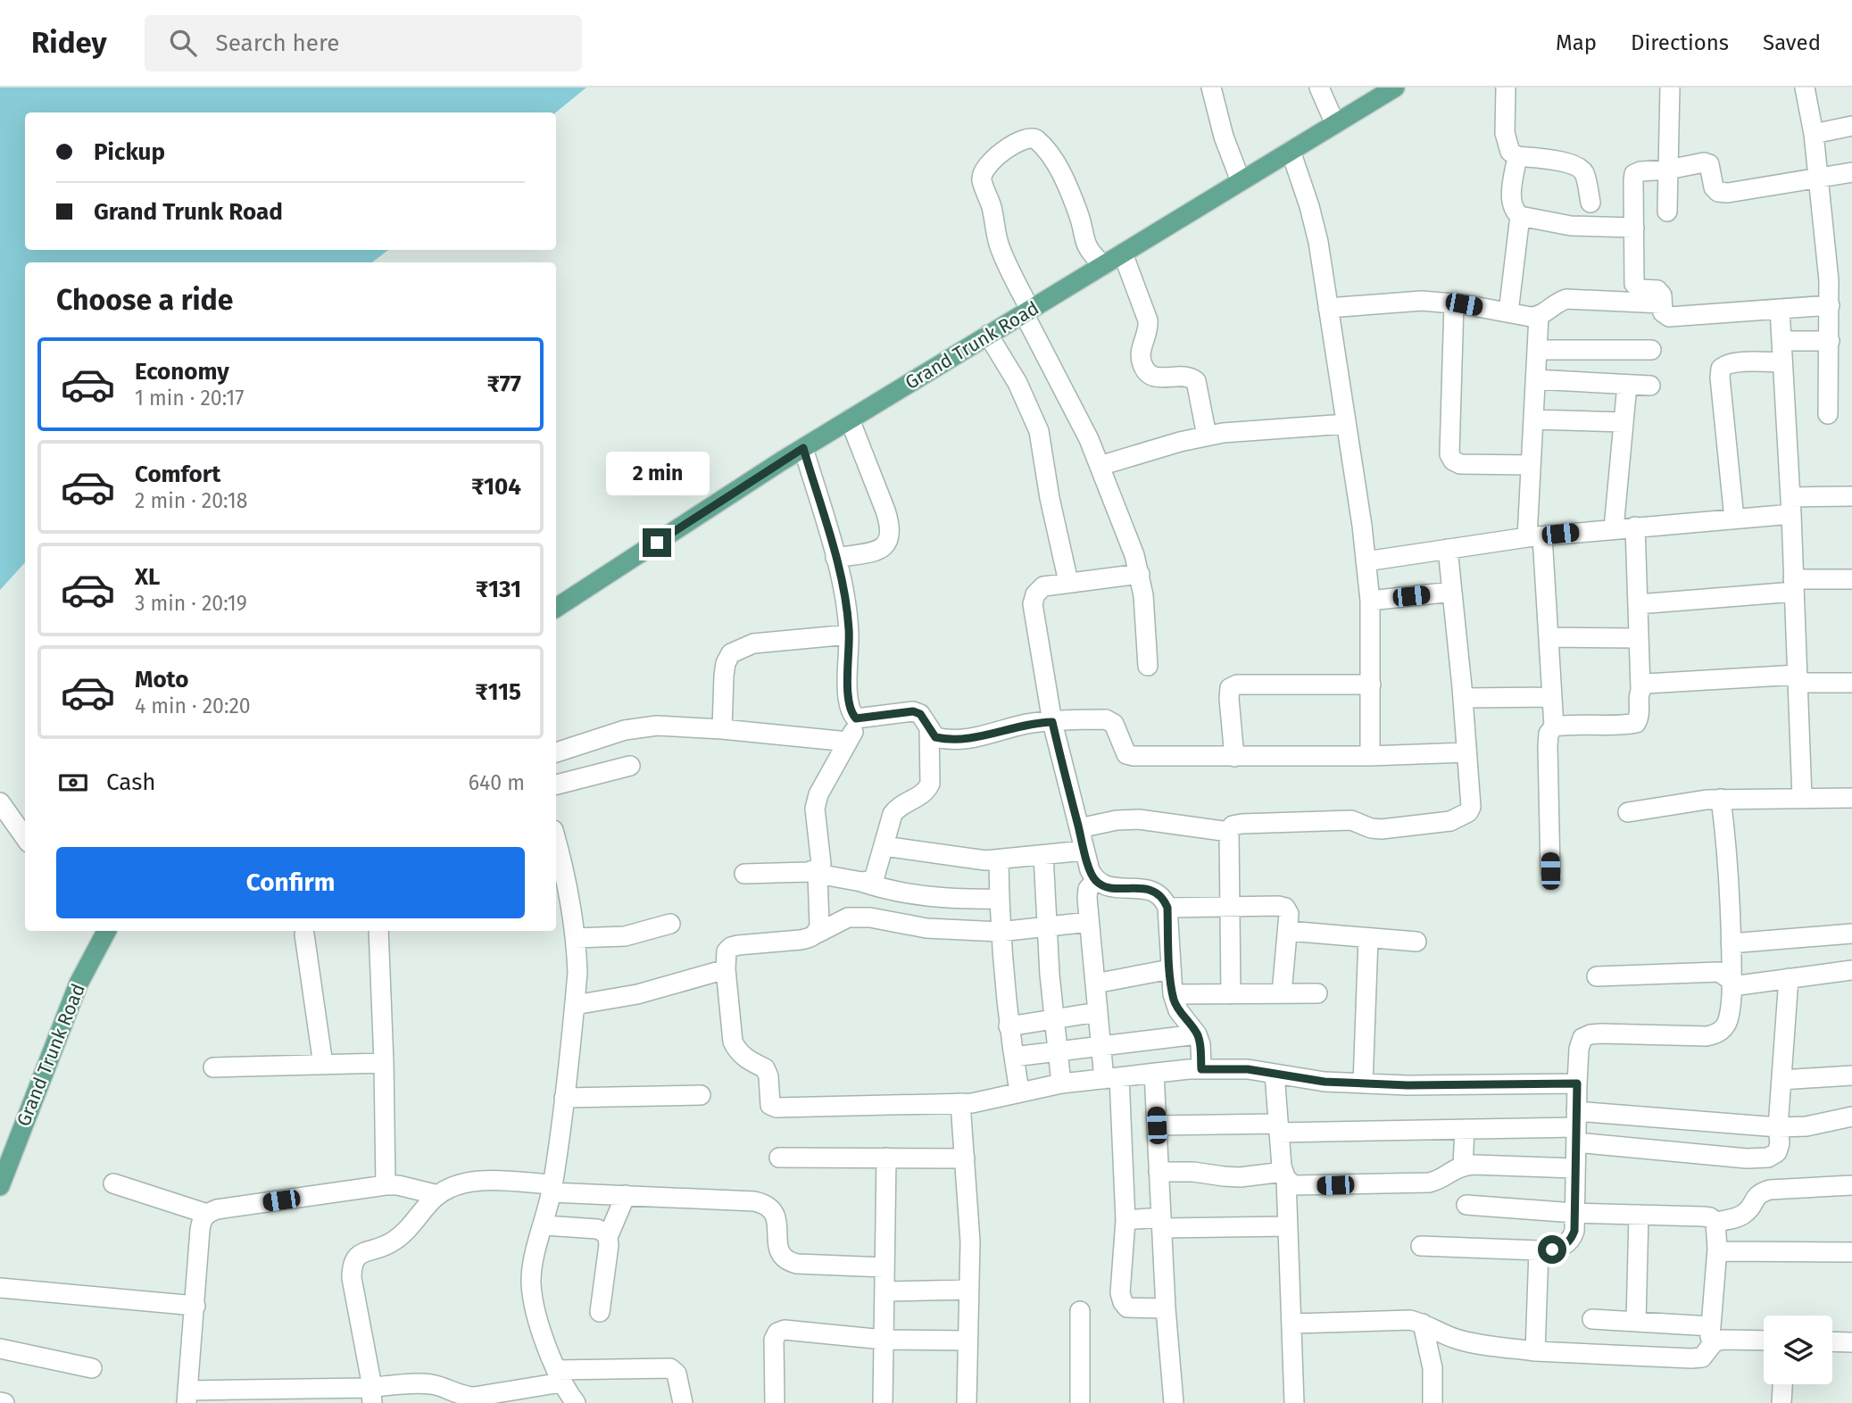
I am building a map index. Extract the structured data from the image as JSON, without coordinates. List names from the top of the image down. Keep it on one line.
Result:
{"streets":{"main road":["Grand Trunk Road"]},"page":{"header":"Ridey","search":"Search here","nav":["Map","Directions","Saved"],"banner":["Pickup","Grand Trunk Road"],"heading":"Choose a ride","list":[{"name":"Economy","note":"1 min · 20:17","value":"₹77"},{"name":"Comfort","note":"2 min · 20:18","value":"₹104"},{"name":"XL","note":"3 min · 20:19","value":"₹131"},{"name":"Moto","note":"4 min · 20:20","value":"₹115"}],"bubble":"2 min","pay":["Cash","640 m"],"buttons":"Confirm"}}
